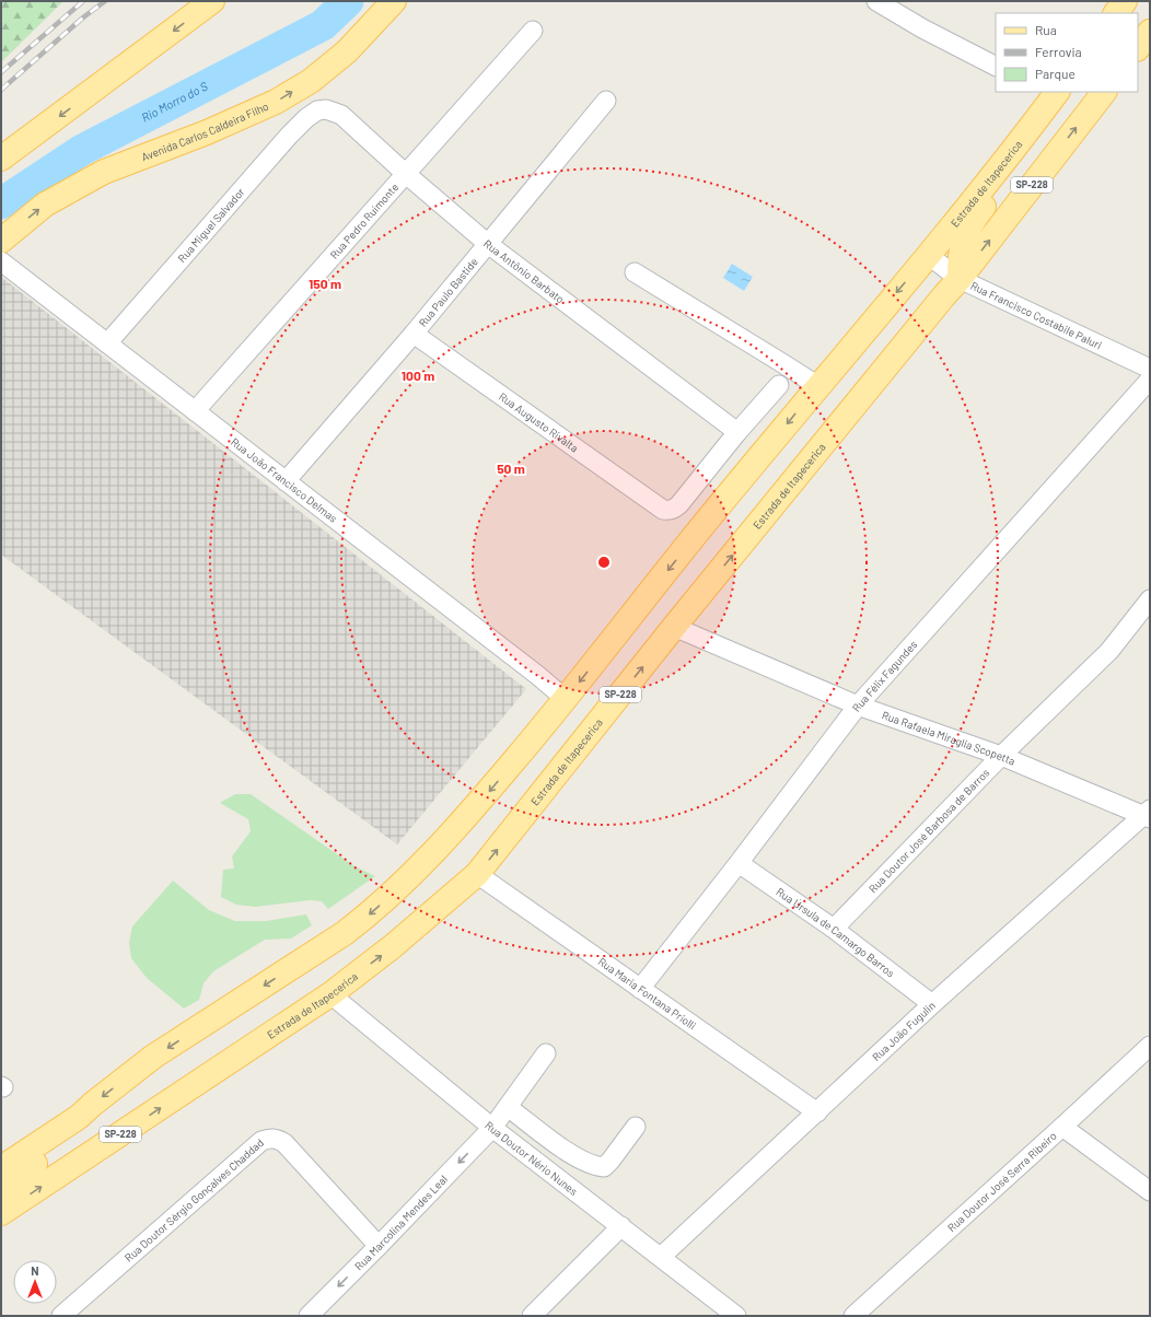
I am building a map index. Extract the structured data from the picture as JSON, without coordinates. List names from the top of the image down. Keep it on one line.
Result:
{"streets":{"main road":["Avenida Carlos Caldeira Filho","Estrada de Itapecerica","SP-228"],"street":["Rua Pedro Ruimonte","Rua Miguel Salvador","Rua Antônio Barbato","Rua Paulo Bastide","Rua Francisco Costabile Paluri","Rua Augusto Rivalta","Rua João Francisco Delmas","Rua Félix Fagundes","Rua Rafaela Miraglia Scopetta","Rua Doutor José Barbosa de Barros","Rua Úrsula de Camargo Barros","Rua Maria Fontana Priolli","Rua João Fugulin","Rua Doutor Nério Nunes","Rua Doutor José Serra Ribeiro","Rua Doutor Sérgio Gonçalves Chaddad","Rua Marcolina Mendes Leal"]},"crossings":[["Estrada de Itapecerica","Rua Francisco Costabile Paluri"],["Estrada de Itapecerica","Rua João Francisco Delmas"],["Estrada de Itapecerica","Rua Rafaela Miraglia Scopetta"],["Estrada de Itapecerica","Rua Maria Fontana Priolli"],["Estrada de Itapecerica","Rua Doutor Nério Nunes"],["Rua Pedro Ruimonte","Rua Antônio Barbato"],["Rua Pedro Ruimonte","Rua João Francisco Delmas"],["Rua Miguel Salvador","Rua Antônio Barbato"],["Rua Miguel Salvador","Rua João Francisco Delmas"],["Rua Antônio Barbato","Rua Paulo Bastide"],["Rua Antônio Barbato","Rua Augusto Rivalta"],["Rua Paulo Bastide","Rua Augusto Rivalta"],["Rua Paulo Bastide","Rua João Francisco Delmas"],["Rua Félix Fagundes","Rua Rafaela Miraglia Scopetta"],["Rua Félix Fagundes","Rua Úrsula de Camargo Barros"],["Rua Félix Fagundes","Rua Maria Fontana Priolli"],["Rua Rafaela Miraglia Scopetta","Rua Doutor José Barbosa de Barros"],["Rua Rafaela Miraglia Scopetta","Rua João Fugulin"],["Rua Doutor José Barbosa de Barros","Rua Úrsula de Camargo Barros"],["Rua Úrsula de Camargo Barros","Rua João Fugulin"],["Rua Maria Fontana Priolli","Rua João Fugulin"],["Rua João Fugulin","Rua Doutor Nério Nunes"],["Rua Doutor Nério Nunes","Rua Marcolina Mendes Leal"],["Rua Doutor Sérgio Gonçalves Chaddad","Rua Marcolina Mendes Leal"]],"water":["Rio Morro do S"],"legend":["Rua","Ferrovia","Parque"],"north":"top","rings":["150 m","100 m","50 m"]}
